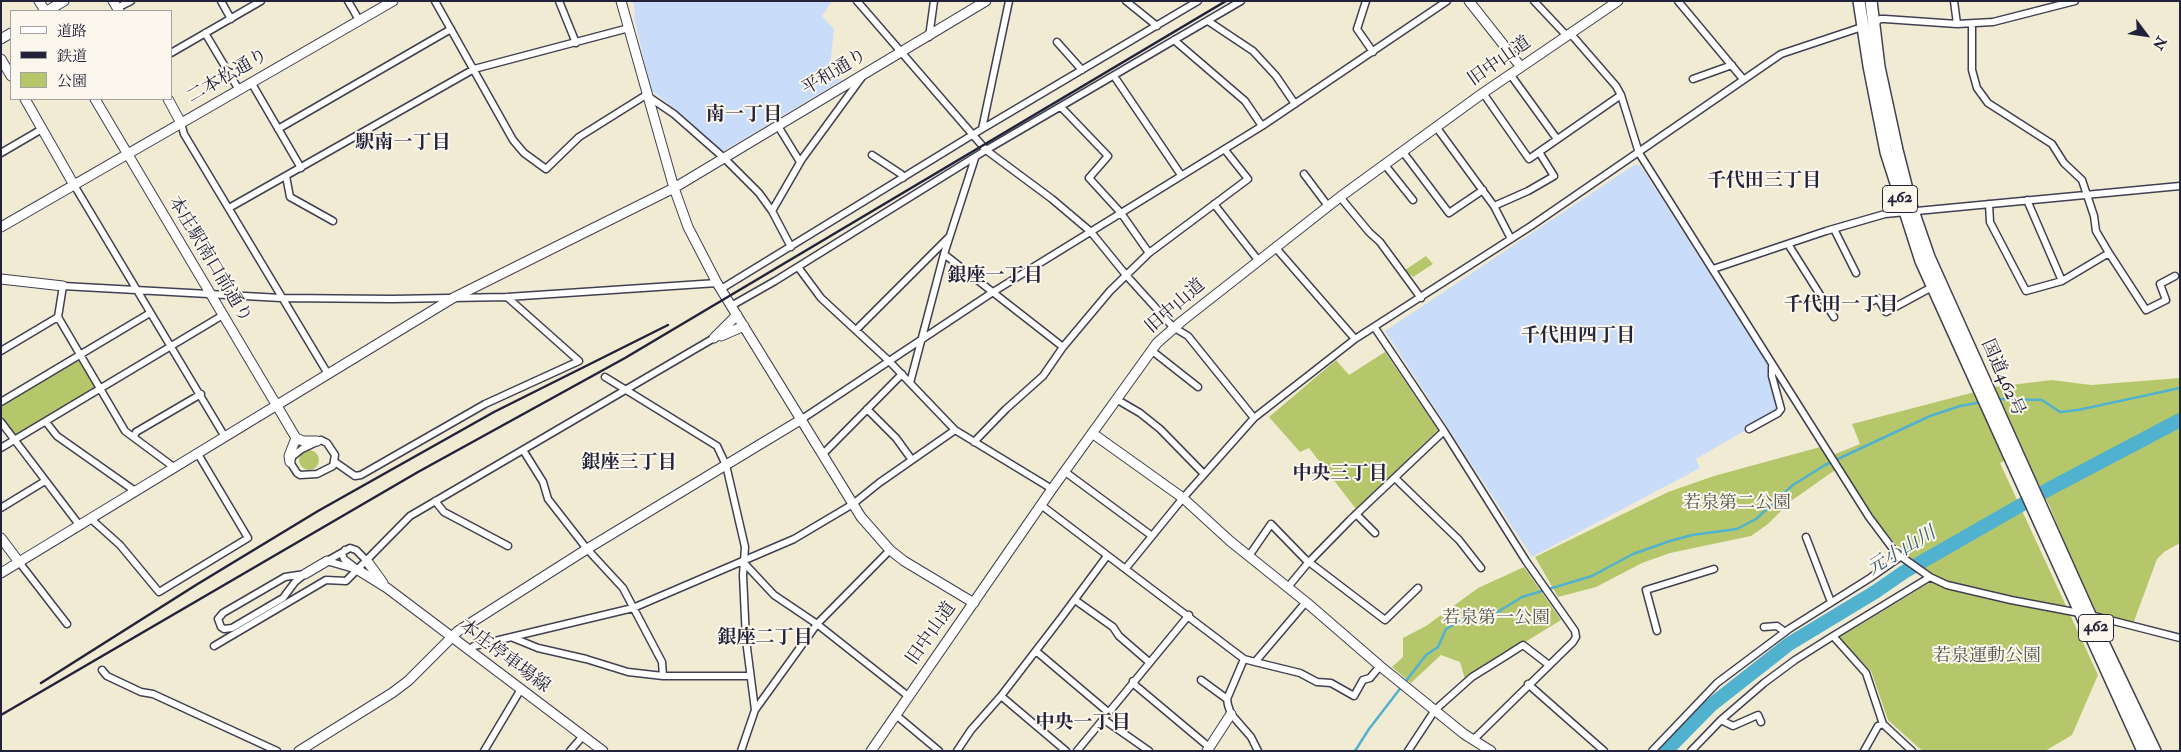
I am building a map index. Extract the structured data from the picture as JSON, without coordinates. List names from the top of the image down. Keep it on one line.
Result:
{"streets":{"highway":["462","国道462号"],"street":["旧中山道","平和通り","二本松通り","本庄駅南口前通り","本庄停車場線"]},"crossings":[["平和通り","本庄駅南口前通り"],["二本松通り","本庄駅南口前通り"]],"districts":["南一丁目","駅南一丁目","千代田三丁目","銀座一丁目","千代田一丁目","千代田四丁目","銀座三丁目","中央三丁目","銀座二丁目","中央一丁目"],"water":["元小山川"],"parks":["若泉第二公園","若泉第一公園","若泉運動公園"],"legend":["道路","鉄道","公園"],"north":"bottom right"}
